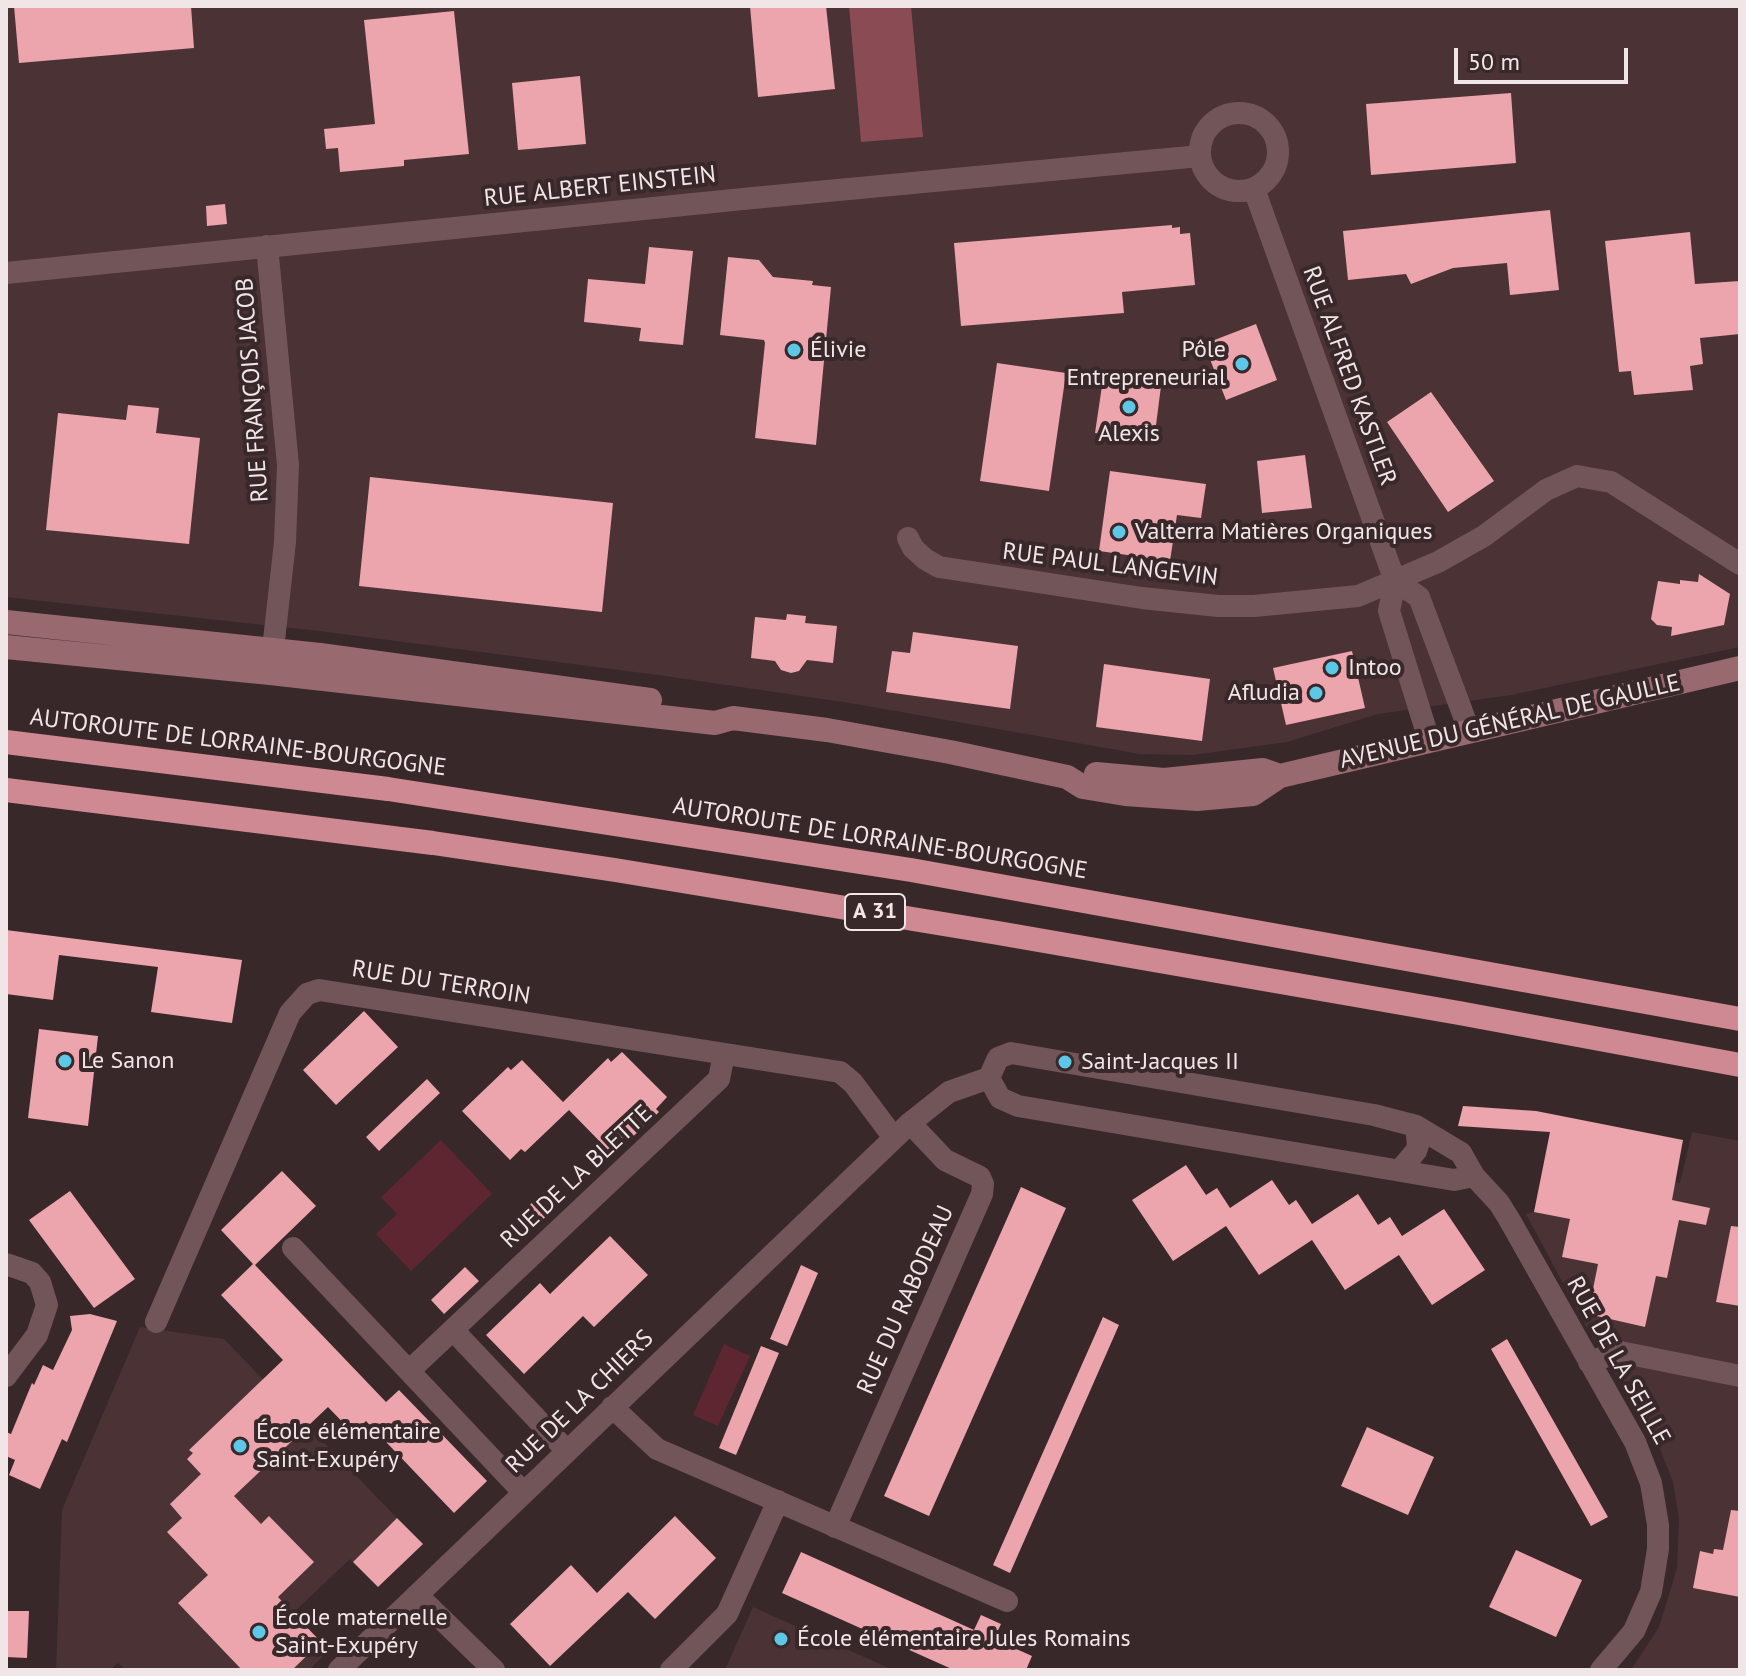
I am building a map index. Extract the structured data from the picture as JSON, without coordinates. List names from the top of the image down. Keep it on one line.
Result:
{"streets":{"highway":["AUTOROUTE DE LORRAINE-BOURGOGNE","A 31"],"main road":["AVENUE DU GÉNÉRAL DE GAULLE"],"street":["RUE ALBERT EINSTEIN","RUE ALFRED KASTLER","RUE FRANÇOIS JACOB","RUE PAUL LANGEVIN","RUE DU TERROIN","RUE DE LA BLETTE","RUE DU RABODEAU","RUE DE LA SEILLE","RUE DE LA CHIERS"]},"crossings":[["RUE ALBERT EINSTEIN","RUE ALFRED KASTLER"],["RUE ALBERT EINSTEIN","RUE FRANÇOIS JACOB"],["RUE ALFRED KASTLER","RUE PAUL LANGEVIN"],["RUE ALFRED KASTLER","AVENUE DU GÉNÉRAL DE GAULLE"],["RUE FRANÇOIS JACOB","AVENUE DU GÉNÉRAL DE GAULLE"],["RUE DU TERROIN","RUE DE LA BLETTE"],["RUE DU TERROIN","RUE DU RABODEAU"],["RUE DU TERROIN","RUE DE LA SEILLE"],["RUE DU RABODEAU","RUE DE LA SEILLE"],["RUE DE LA SEILLE","RUE DE LA CHIERS"]],"places":["Élivie","Pôle Entrepreneurial","Alexis","Valterra Matières Organiques","Intoo","Afludia","Le Sanon","Saint-Jacques II","École élémentaire Saint-Exupéry","École maternelle Saint-Exupéry","École élémentaire Jules Romains"],"scale_bar":"50 m"}
